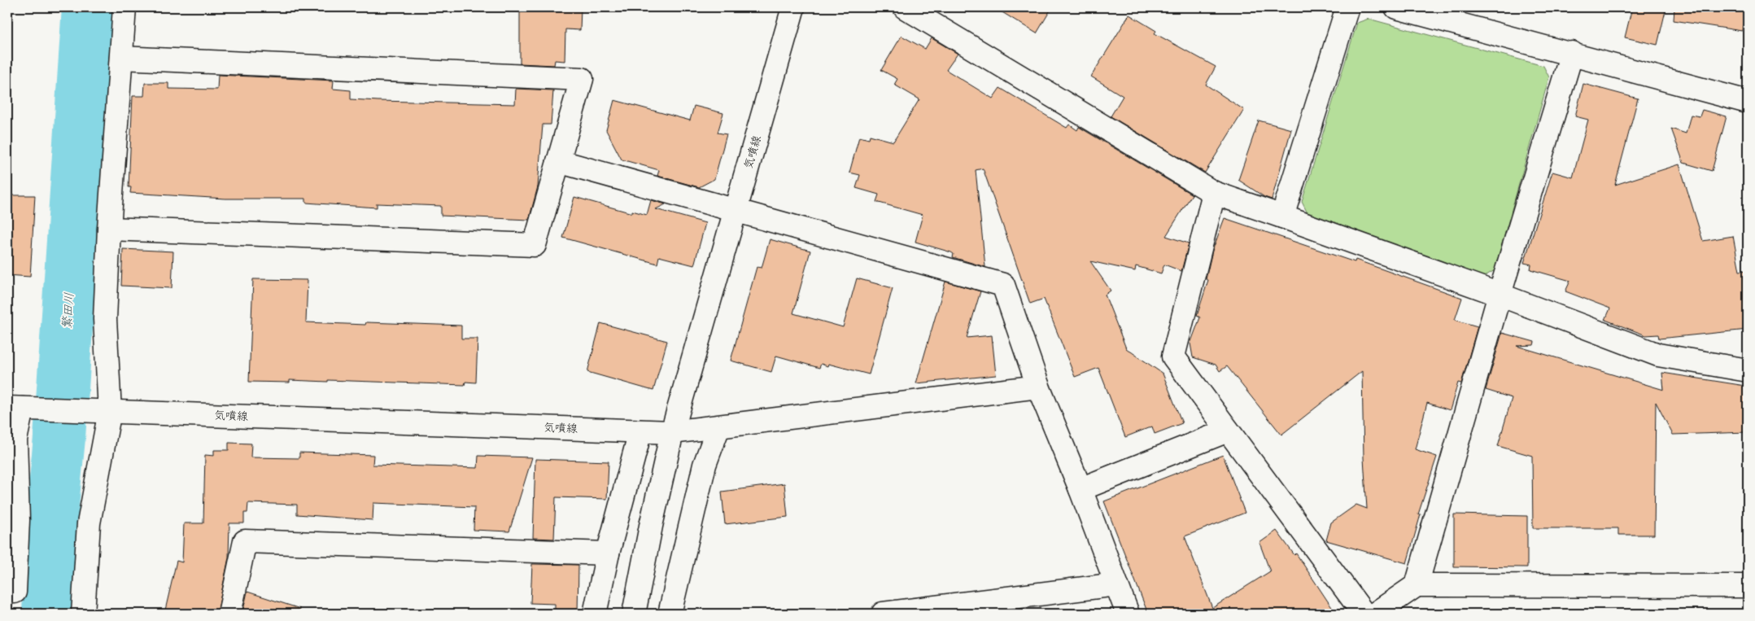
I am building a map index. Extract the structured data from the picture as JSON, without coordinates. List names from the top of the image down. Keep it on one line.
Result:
{"streets":{"street":["気噴線"]},"water":["繁田川"]}
